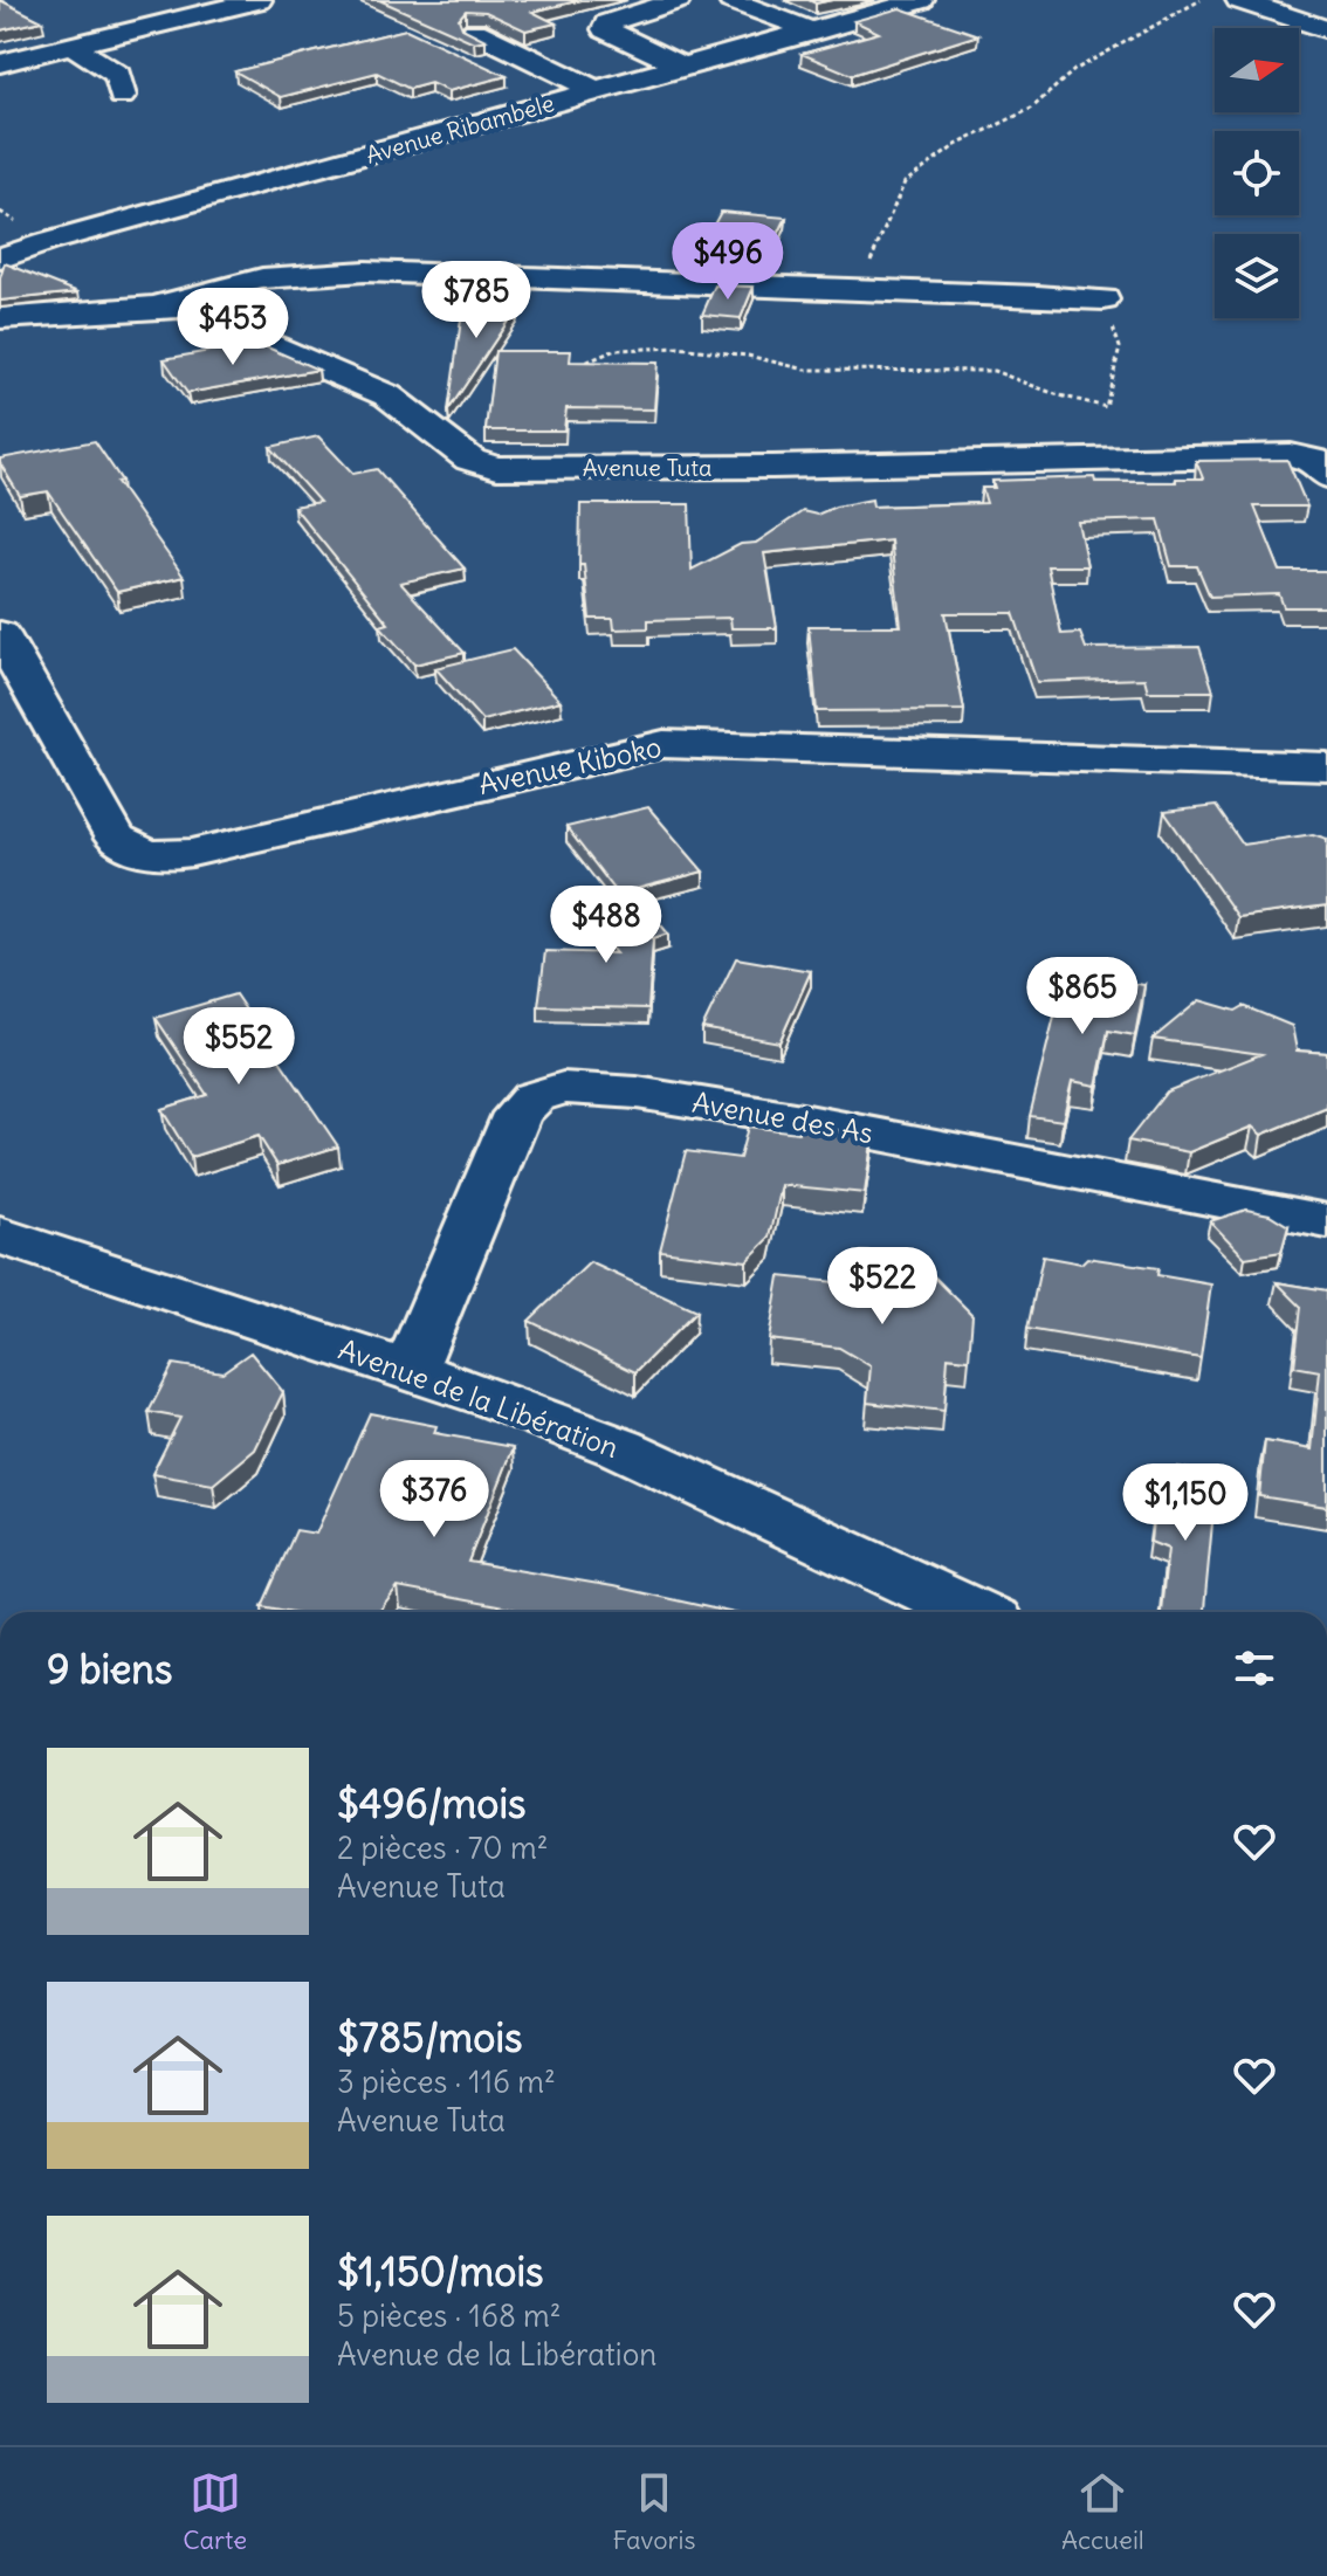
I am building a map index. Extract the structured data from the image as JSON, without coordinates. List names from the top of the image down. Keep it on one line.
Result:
{"streets":{"street":["Avenue Ribambele","Avenue Tuta","Avenue Kiboko","Avenue des As","Avenue de la Libération"]},"crossings":[["Avenue des As","Avenue de la Libération"]],"north":"right","page":{"price":["$496","$785","$453","$488","$865","$552","$522","$376","$1,150"],"heading":"9 biens","list":[{"name":"$496/mois","note":"2 pièces · 70 m² · Avenue Tuta"},{"name":"$785/mois","note":"3 pièces · 116 m² · Avenue Tuta"},{"name":"$1,150/mois","note":"5 pièces · 168 m² · Avenue de la Libération"}],"tabs":["Carte","Favoris","Accueil"]}}
